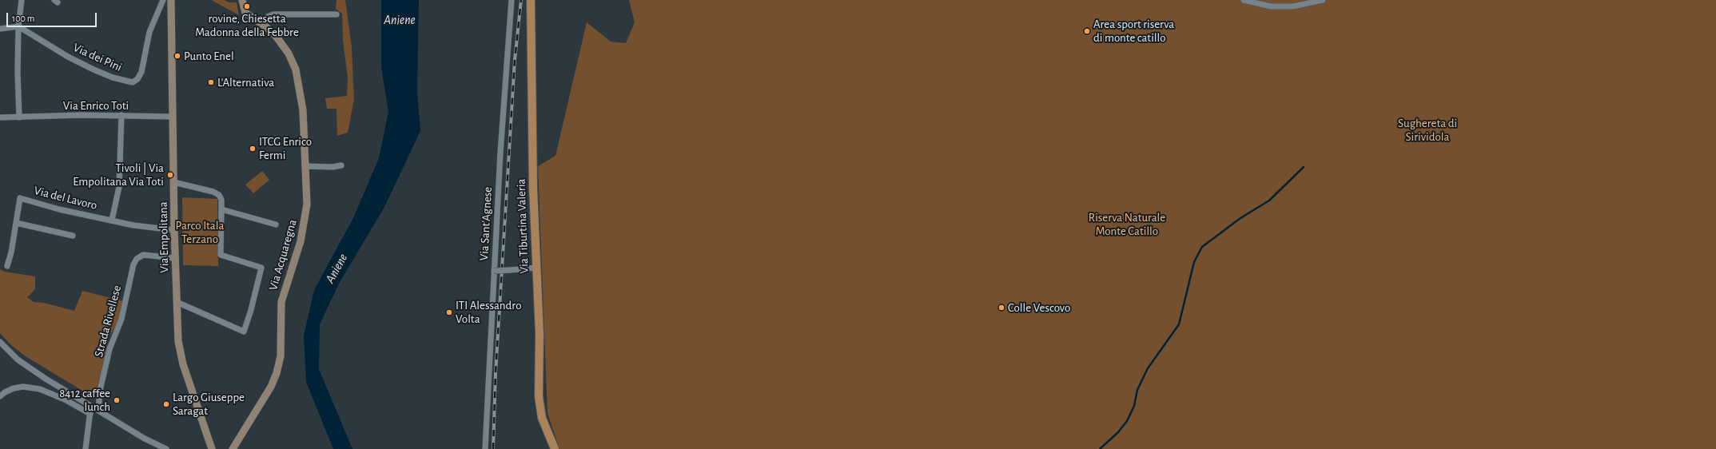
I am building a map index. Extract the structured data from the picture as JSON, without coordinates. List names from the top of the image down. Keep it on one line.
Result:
{"streets":{"main road":["Via Tiburtina Valeria","Via Empolitana","Via Acquaregna"],"street":["Via dei Pini","Via Enrico Toti","Via del Lavoro","Via Sant'Agnese","Strada Rivellese"]},"crossings":[["Via Enrico Toti","Via Empolitana"],["Via del Lavoro","Via Empolitana"],["Via Empolitana","Strada Rivellese"]],"water":["Aniene"],"parks":["Sughereta di Sirividola","Riserva Naturale Monte Catillo","Parco Itala Terzano"],"places":["rovine, Chiesetta Madonna della Febbre","Area sport riserva di monte catillo","Punto Enel","L’Alternativa","ITCG Enrico Fermi","Tivoli | Via Empolitana Via Toti","Colle Vescovo","ITI Alessandro Volta","8412 caffee lunch","Largo Giuseppe Saragat"],"scale_bar":"100 m"}
